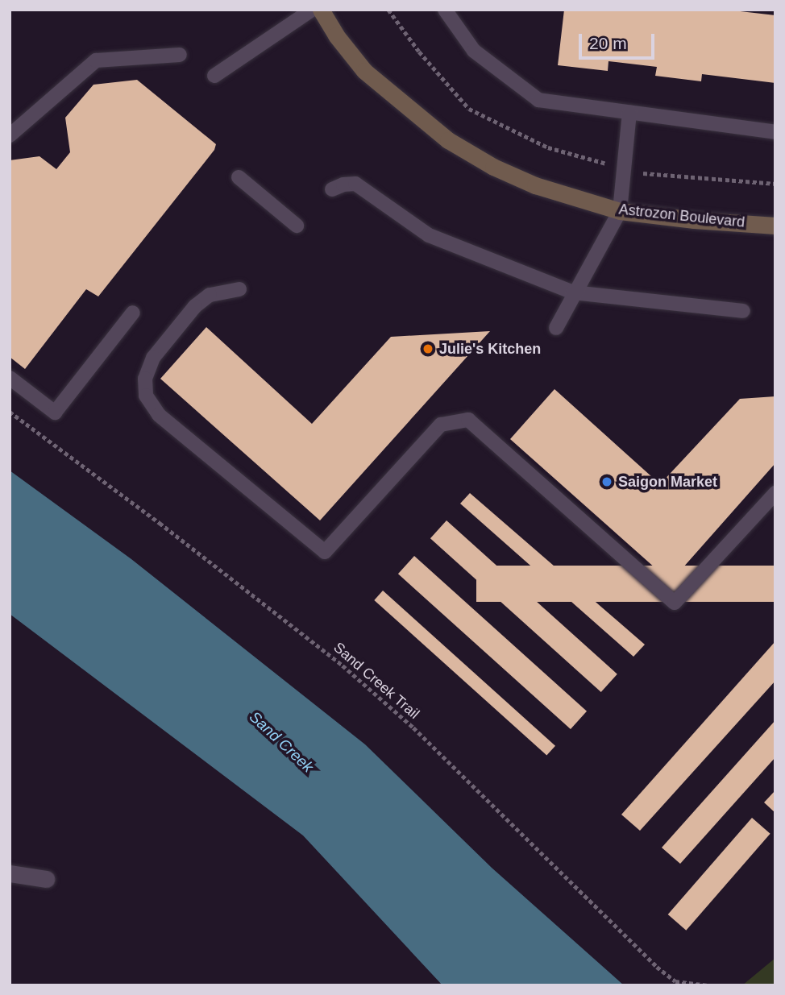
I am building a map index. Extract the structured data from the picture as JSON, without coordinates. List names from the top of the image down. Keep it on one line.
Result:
{"streets":{"main road":["Astrozon Boulevard"],"path":["Sand Creek Trail"]},"water":["Sand Creek"],"places":["Julie's Kitchen","Saigon Market"],"scale_bar":"20 m"}
